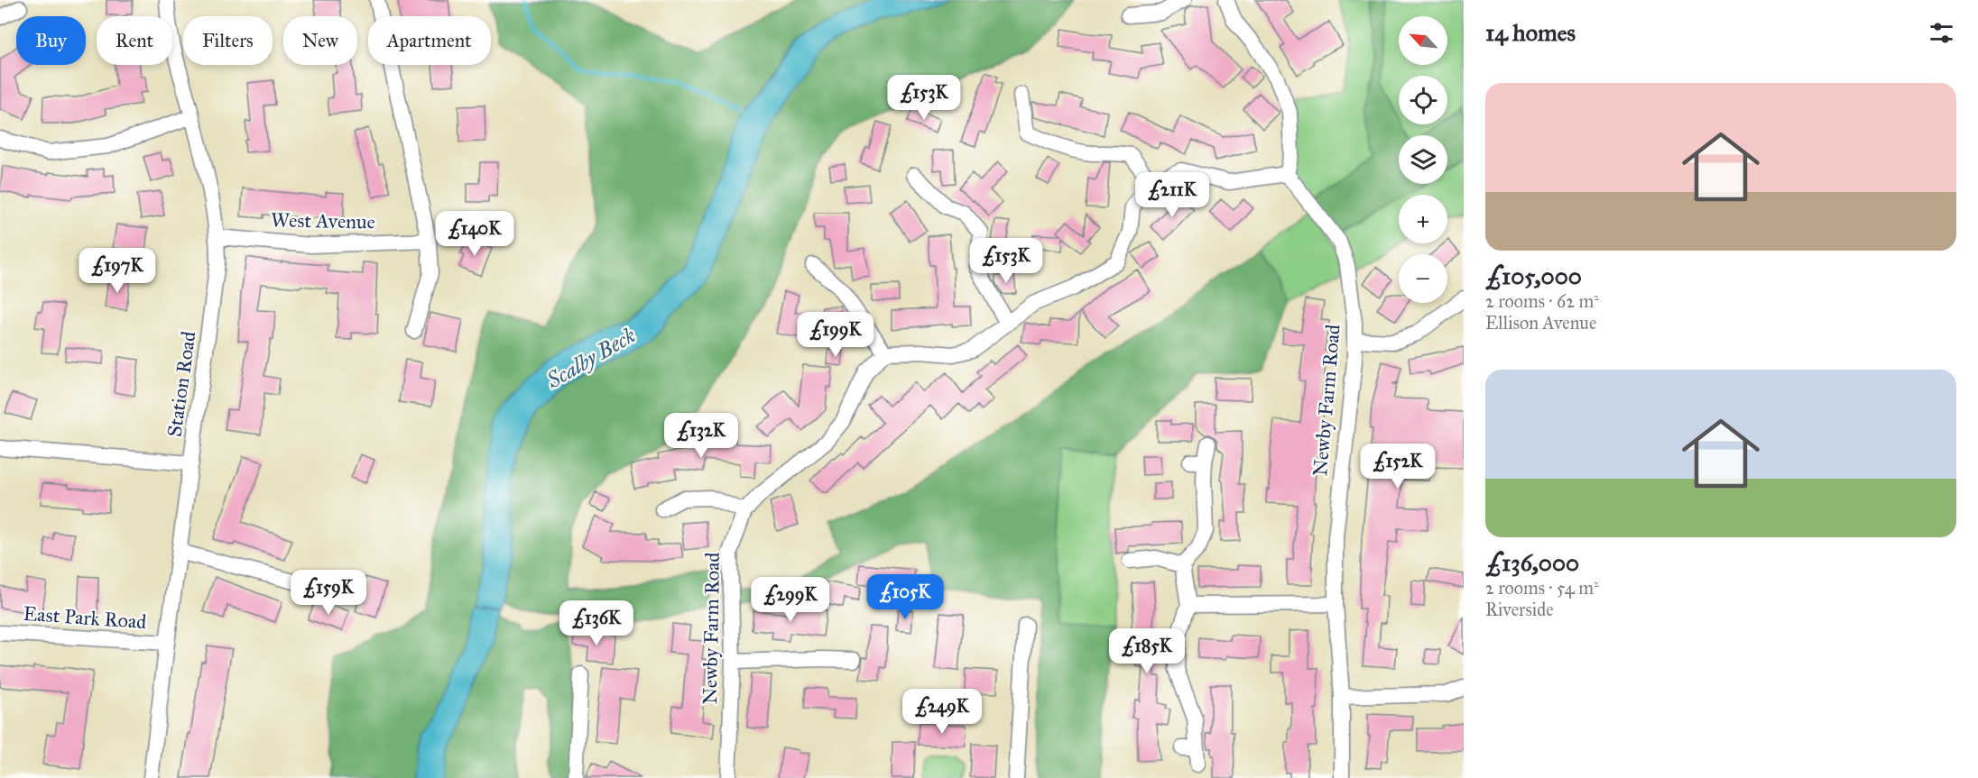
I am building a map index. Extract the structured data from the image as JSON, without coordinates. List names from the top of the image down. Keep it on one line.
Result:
{"streets":{"street":["West Avenue","Station Road","Newby Farm Road","East Park Road"]},"crossings":[["West Avenue","Station Road"],["Station Road","East Park Road"]],"water":["Scalby Beck"],"north":"top left","page":{"heading":"14 homes","map_buttons":["+","−"],"chip":["Buy","Rent","Filters","New","Apartment"],"list":[{"name":"£105,000","note":"2 rooms · 62 m² · Ellison Avenue"},{"name":"£136,000","note":"2 rooms · 54 m² · Riverside"}],"price":["£153K","£211K","£140K","£153K","£197K","£199K","£132K","£152K","£159K","£105K","£299K","£136K","£185K","£249K"]}}
